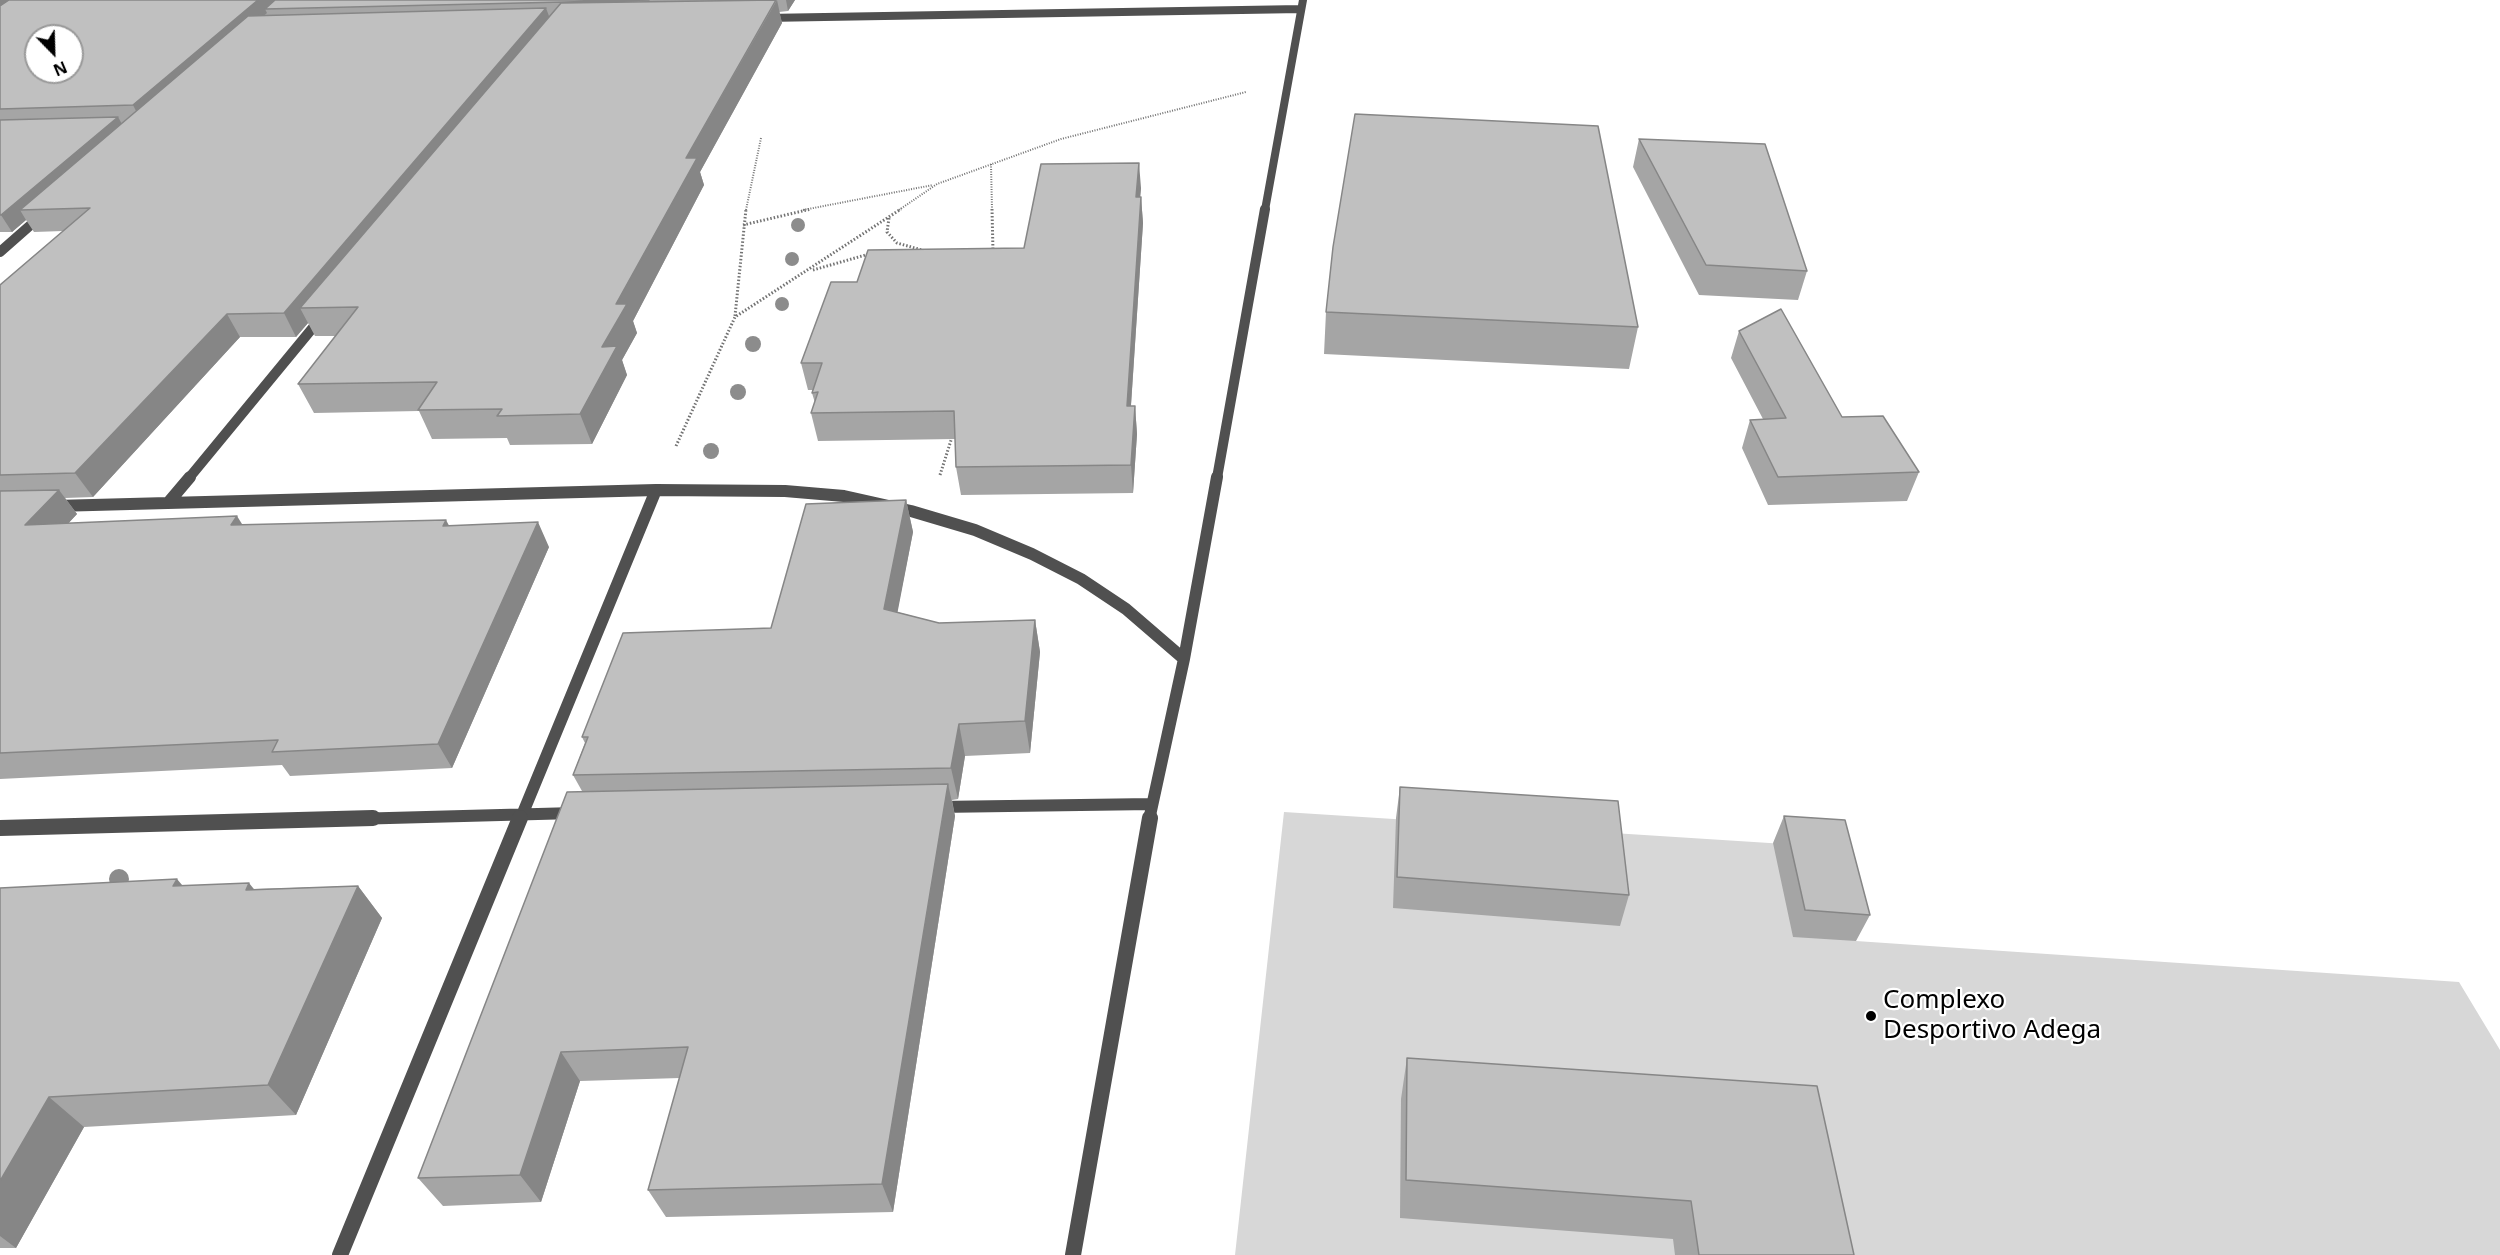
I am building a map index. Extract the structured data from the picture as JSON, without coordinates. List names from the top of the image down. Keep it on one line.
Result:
{"places":["Complexo Desportivo Adega"],"north":"bottom right"}
